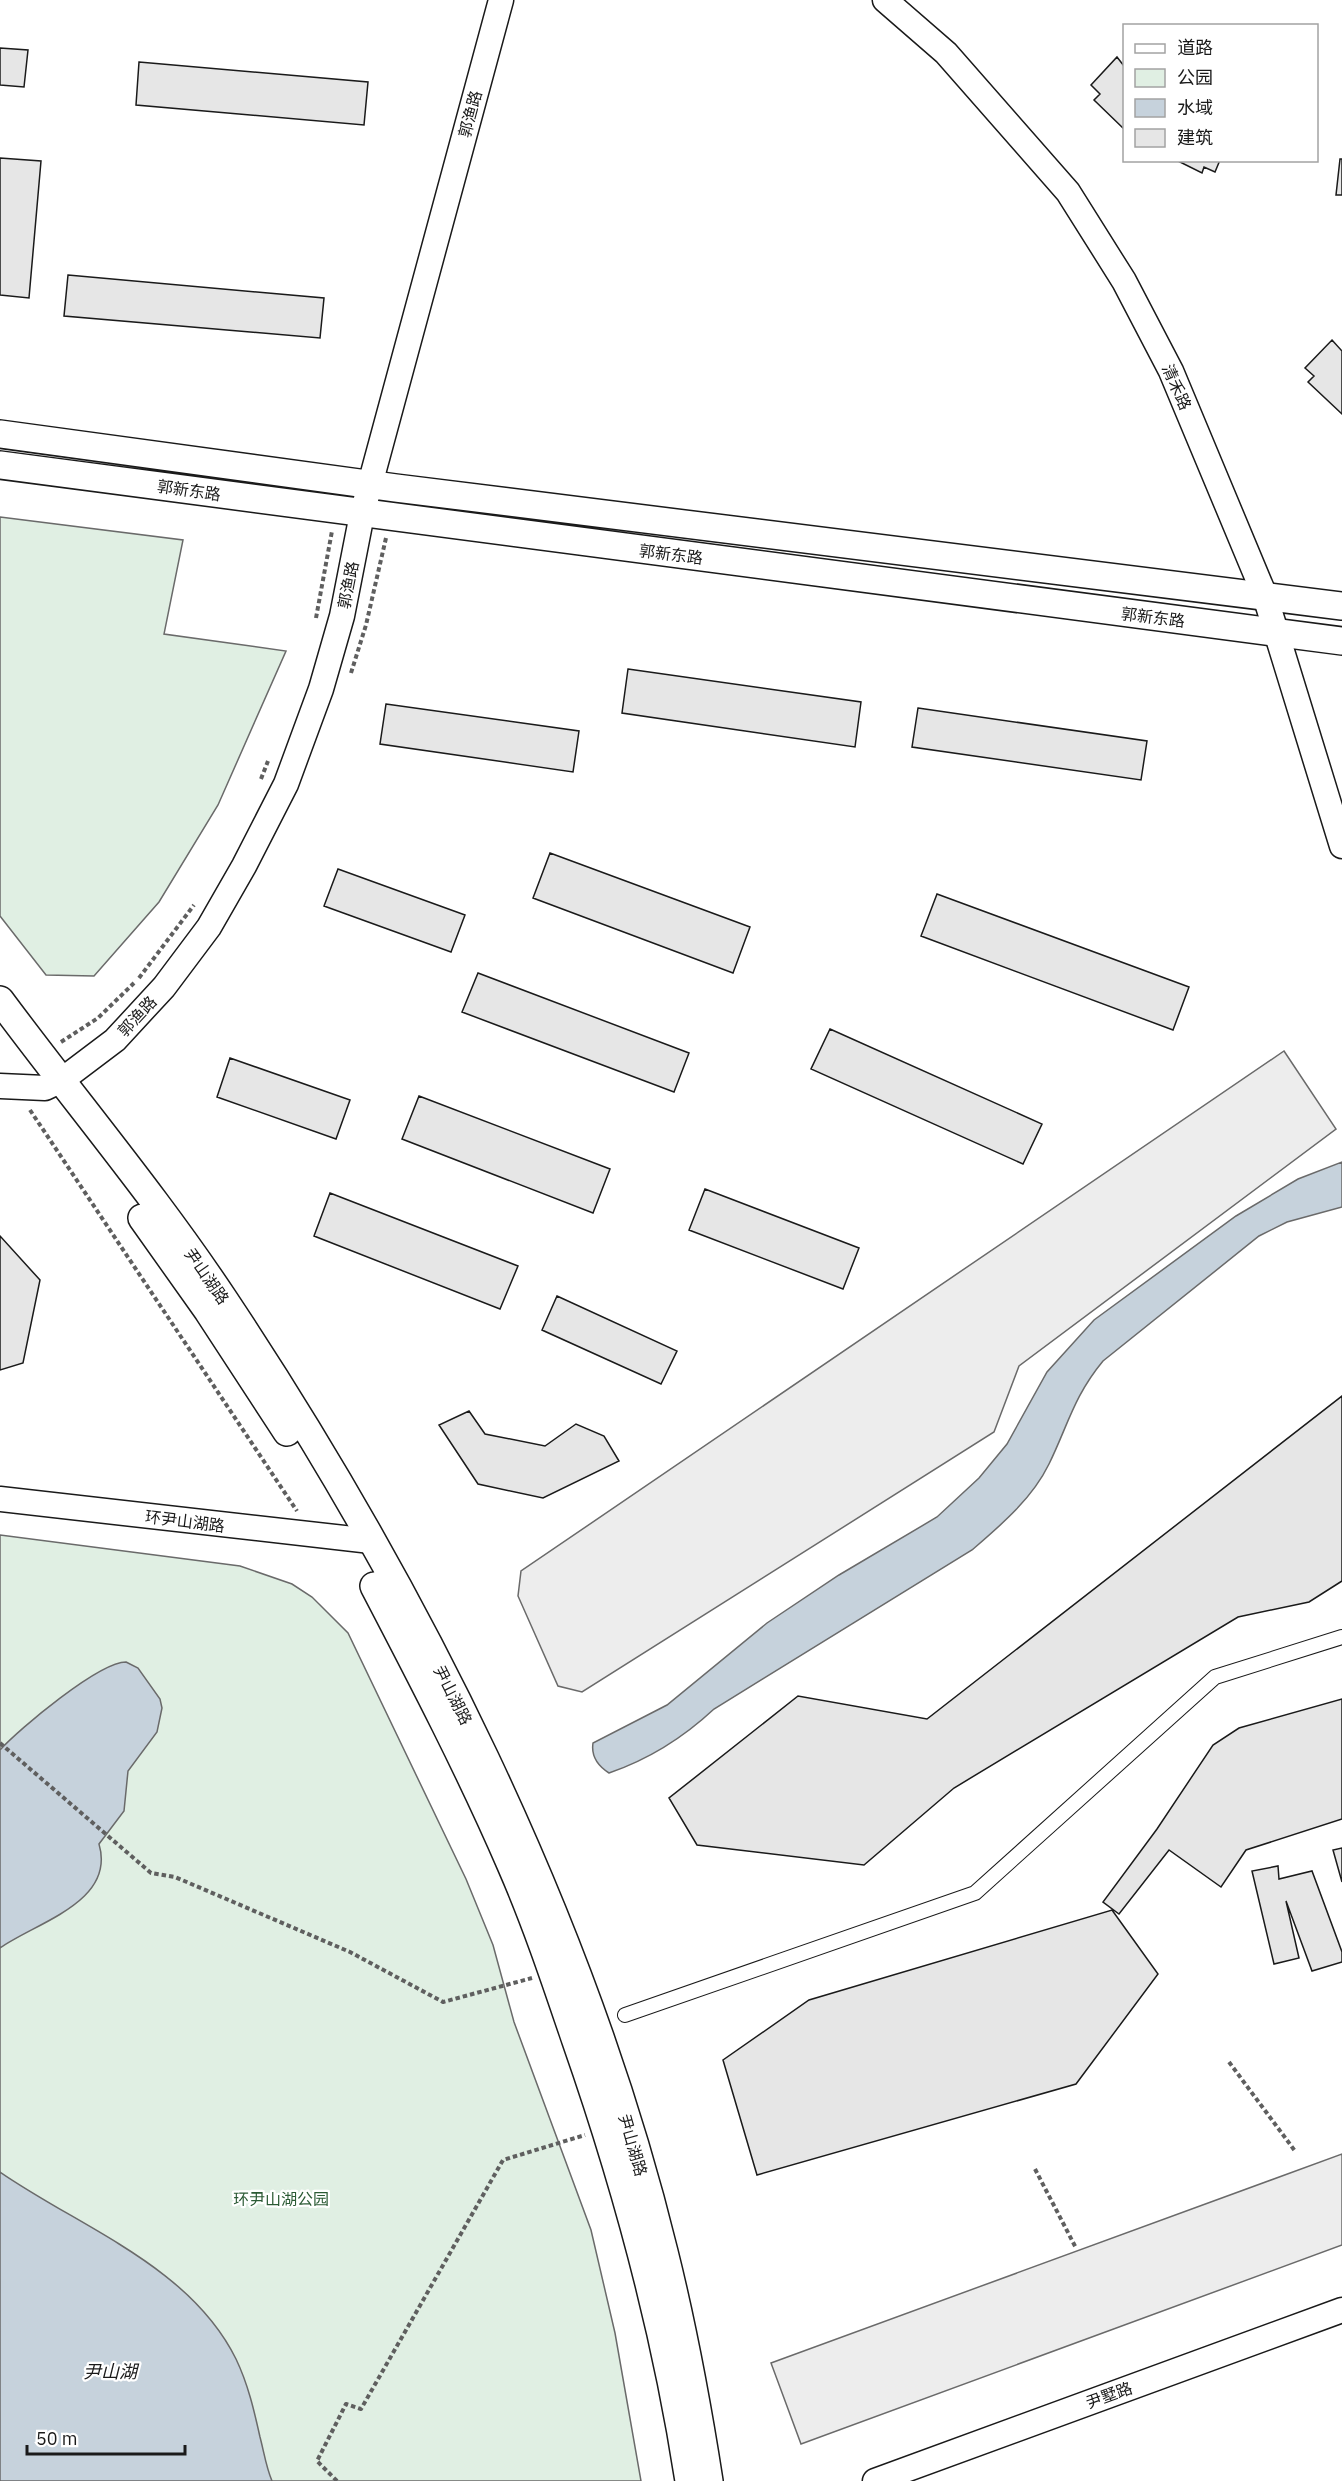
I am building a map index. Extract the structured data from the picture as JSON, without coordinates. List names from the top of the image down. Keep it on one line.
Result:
{"streets":{"main road":["郭新东路","尹山湖路"],"street":["郭渔路","清禾路","环尹山湖路","尹墅路"]},"crossings":[["郭渔路","郭新东路"],["郭渔路","尹山湖路"],["清禾路","郭新东路"],["尹山湖路","环尹山湖路"]],"water":["尹山湖"],"parks":["环尹山湖公园"],"legend":["道路","公园","水域","建筑"],"scale_bar":"50 m"}
